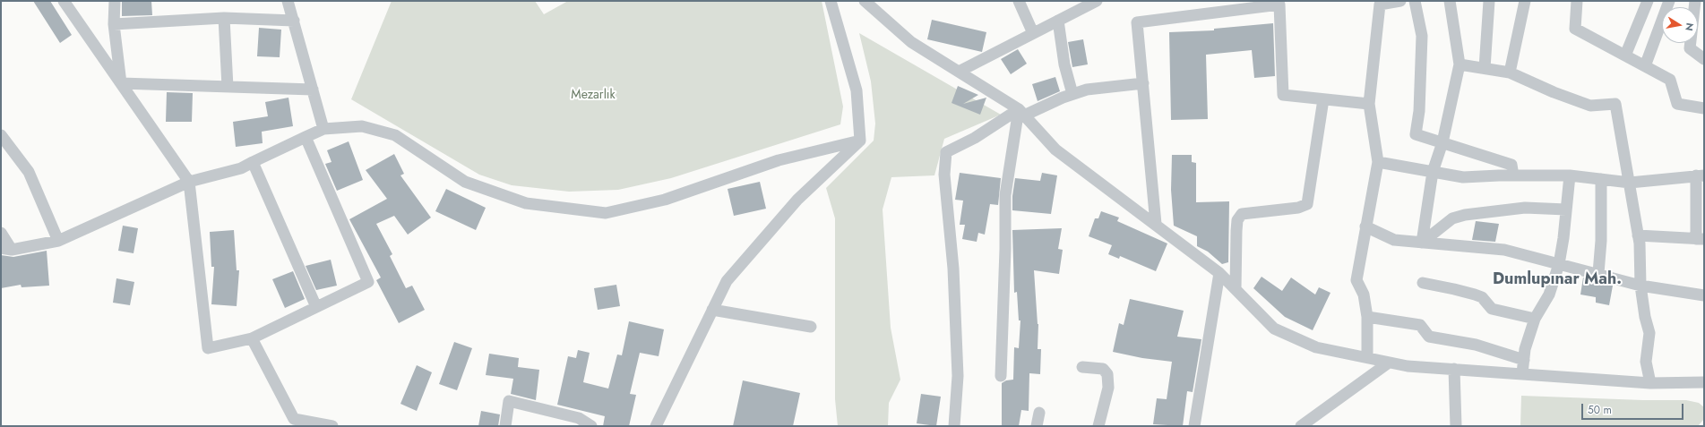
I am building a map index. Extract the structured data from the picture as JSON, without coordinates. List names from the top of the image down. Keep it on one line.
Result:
{"districts":["Dumlupınar Mah."],"parks":["Mezarlık"],"scale_bar":"50 m","north":"right"}
